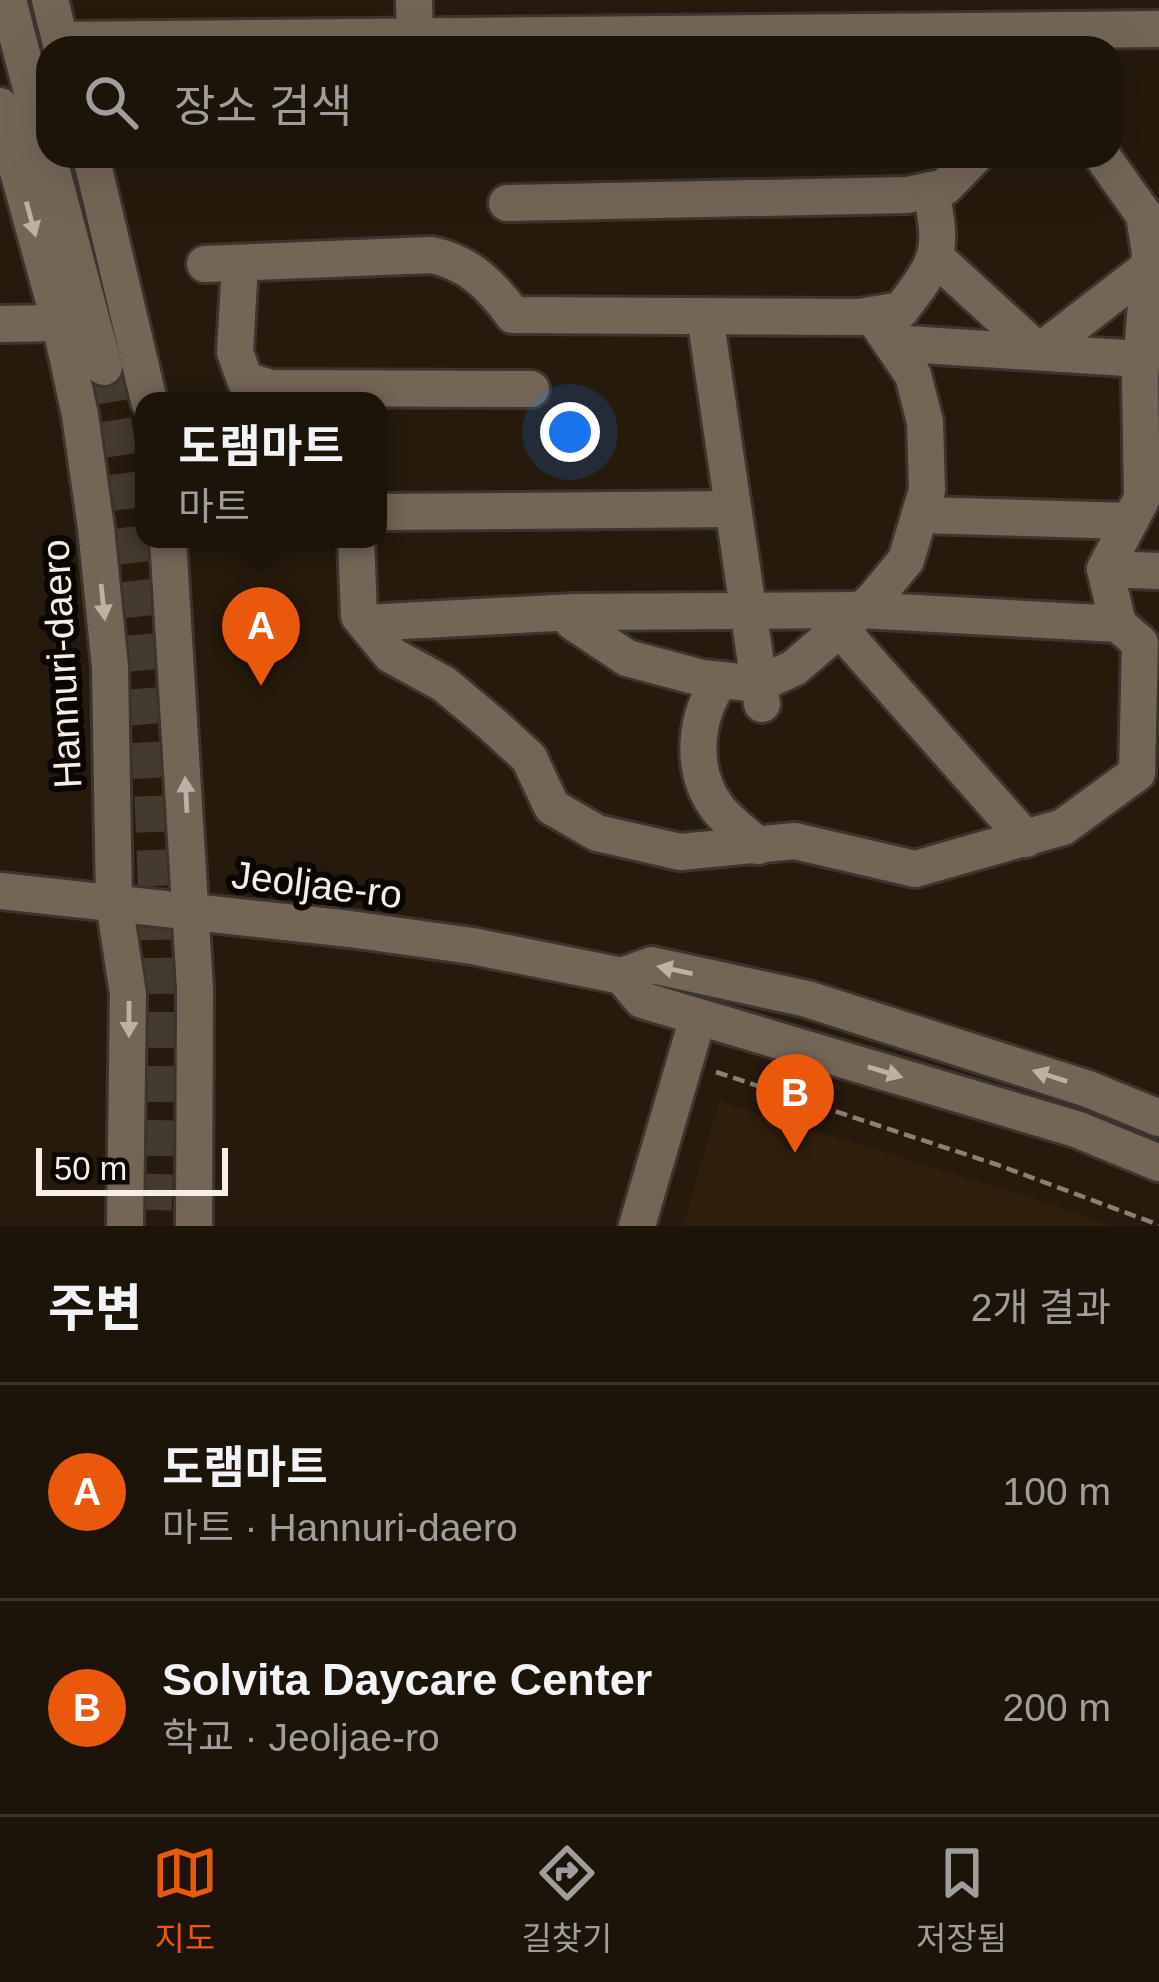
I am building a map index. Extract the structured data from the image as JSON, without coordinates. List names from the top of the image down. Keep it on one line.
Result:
{"streets":{"street":["Hannuri-daero","Jeoljae-ro"]},"crossings":[["Hannuri-daero","Jeoljae-ro"]],"scale_bar":"50 m","page":{"search":"장소 검색","popup":["도램마트","마트"],"pins":["A","B"],"scale":"50 m","heading":["주변","2개 결과"],"list":[{"mark":"A","name":"도램마트","note":"마트 · Hannuri-daero","value":"100 m"},{"mark":"B","name":"Solvita Daycare Center","note":"학교 · Jeoljae-ro","value":"200 m"}],"nav":["지도","길찾기","저장됨"]}}
